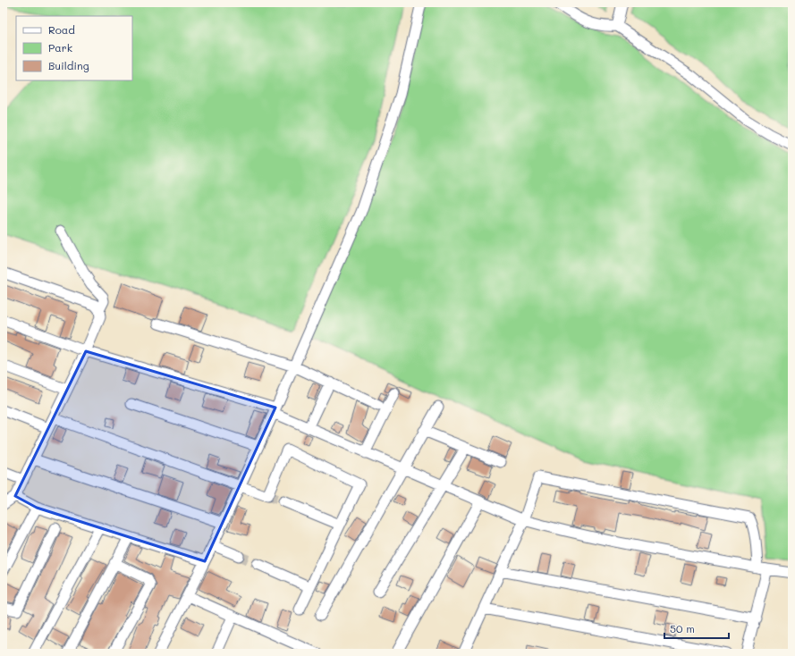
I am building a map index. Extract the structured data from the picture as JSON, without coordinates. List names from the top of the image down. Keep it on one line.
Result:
{"legend":["Road","Park","Building"],"scale_bar":"50 m"}
